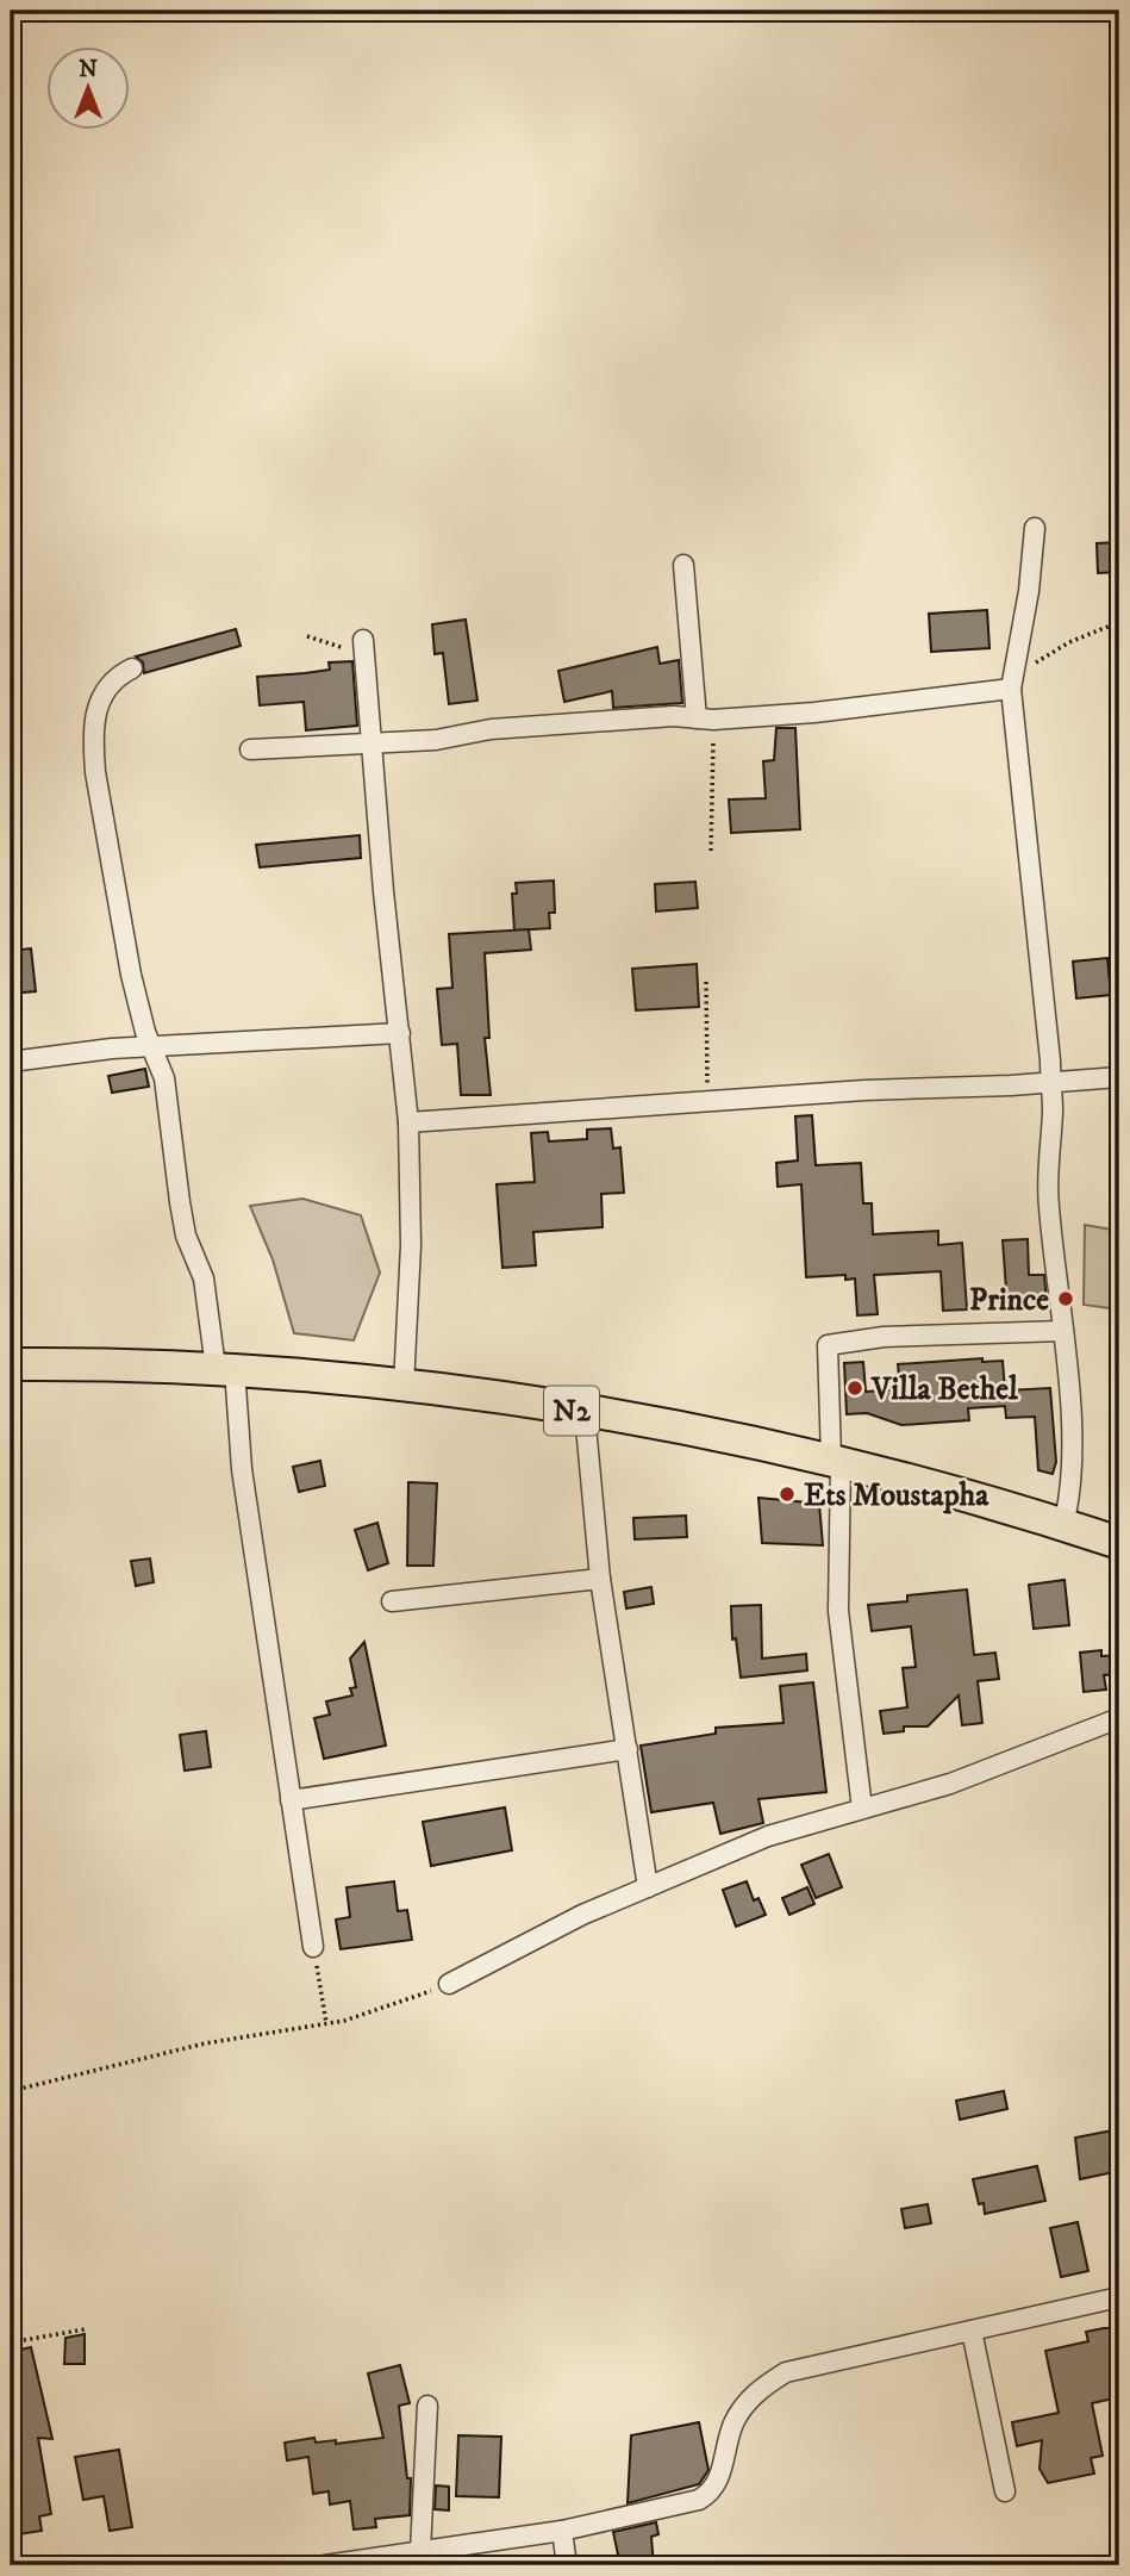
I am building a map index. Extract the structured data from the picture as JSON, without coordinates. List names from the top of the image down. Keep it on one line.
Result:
{"streets":{"highway":["N2"]},"places":["Prince","Villa Bethel","Ets Moustapha"],"north":"top"}
